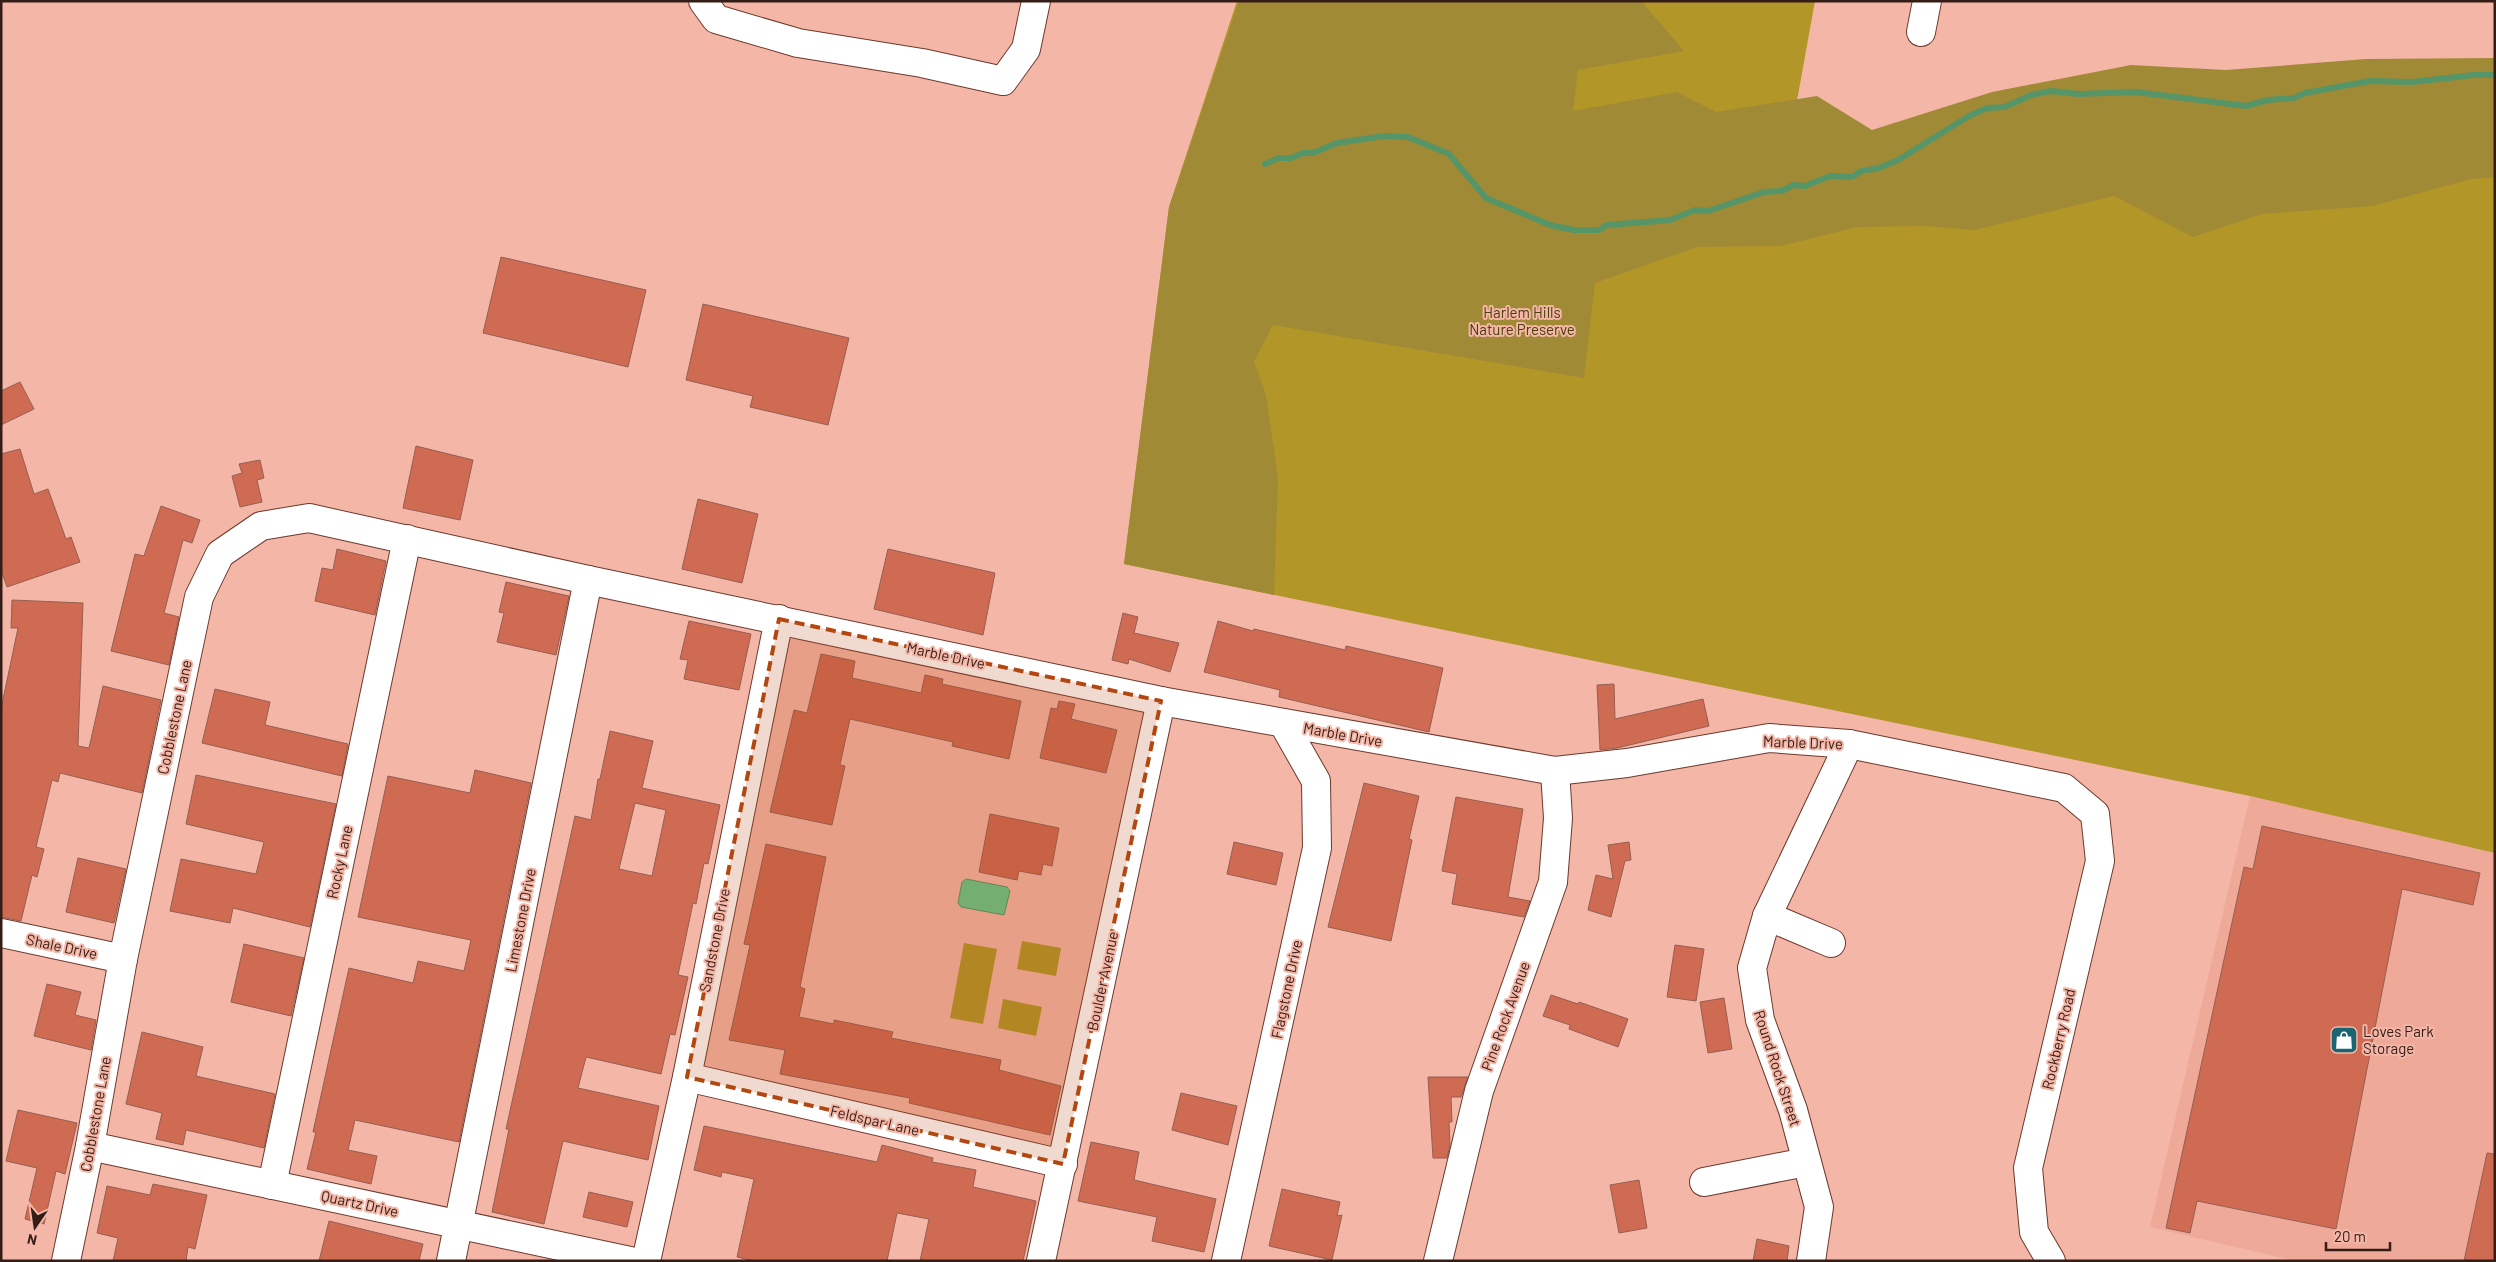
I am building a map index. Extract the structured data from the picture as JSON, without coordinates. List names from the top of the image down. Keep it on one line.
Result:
{"streets":{"street":["Marble Drive","Cobblestone Lane","Rocky Lane","Limestone Drive","Sandstone Drive","Shale Drive","Boulder Avenue","Flagstone Drive","Pine Rock Avenue","Rockberry Road","Round Rock Street","Feldspar Lane","Quartz Drive"]},"crossings":[["Marble Drive","Cobblestone Lane"],["Marble Drive","Limestone Drive"],["Marble Drive","Sandstone Drive"],["Marble Drive","Boulder Avenue"],["Marble Drive","Flagstone Drive"],["Marble Drive","Pine Rock Avenue"],["Marble Drive","Rockberry Road"],["Marble Drive","Round Rock Street"],["Cobblestone Lane","Rocky Lane"],["Cobblestone Lane","Limestone Drive"],["Cobblestone Lane","Shale Drive"],["Cobblestone Lane","Quartz Drive"],["Rocky Lane","Quartz Drive"],["Limestone Drive","Quartz Drive"],["Sandstone Drive","Feldspar Lane"],["Boulder Avenue","Feldspar Lane"]],"parks":["Harlem Hills Nature Preserve"],"places":{"shop":["Loves Park Storage"]},"scale_bar":"20 m","north":"bottom"}
